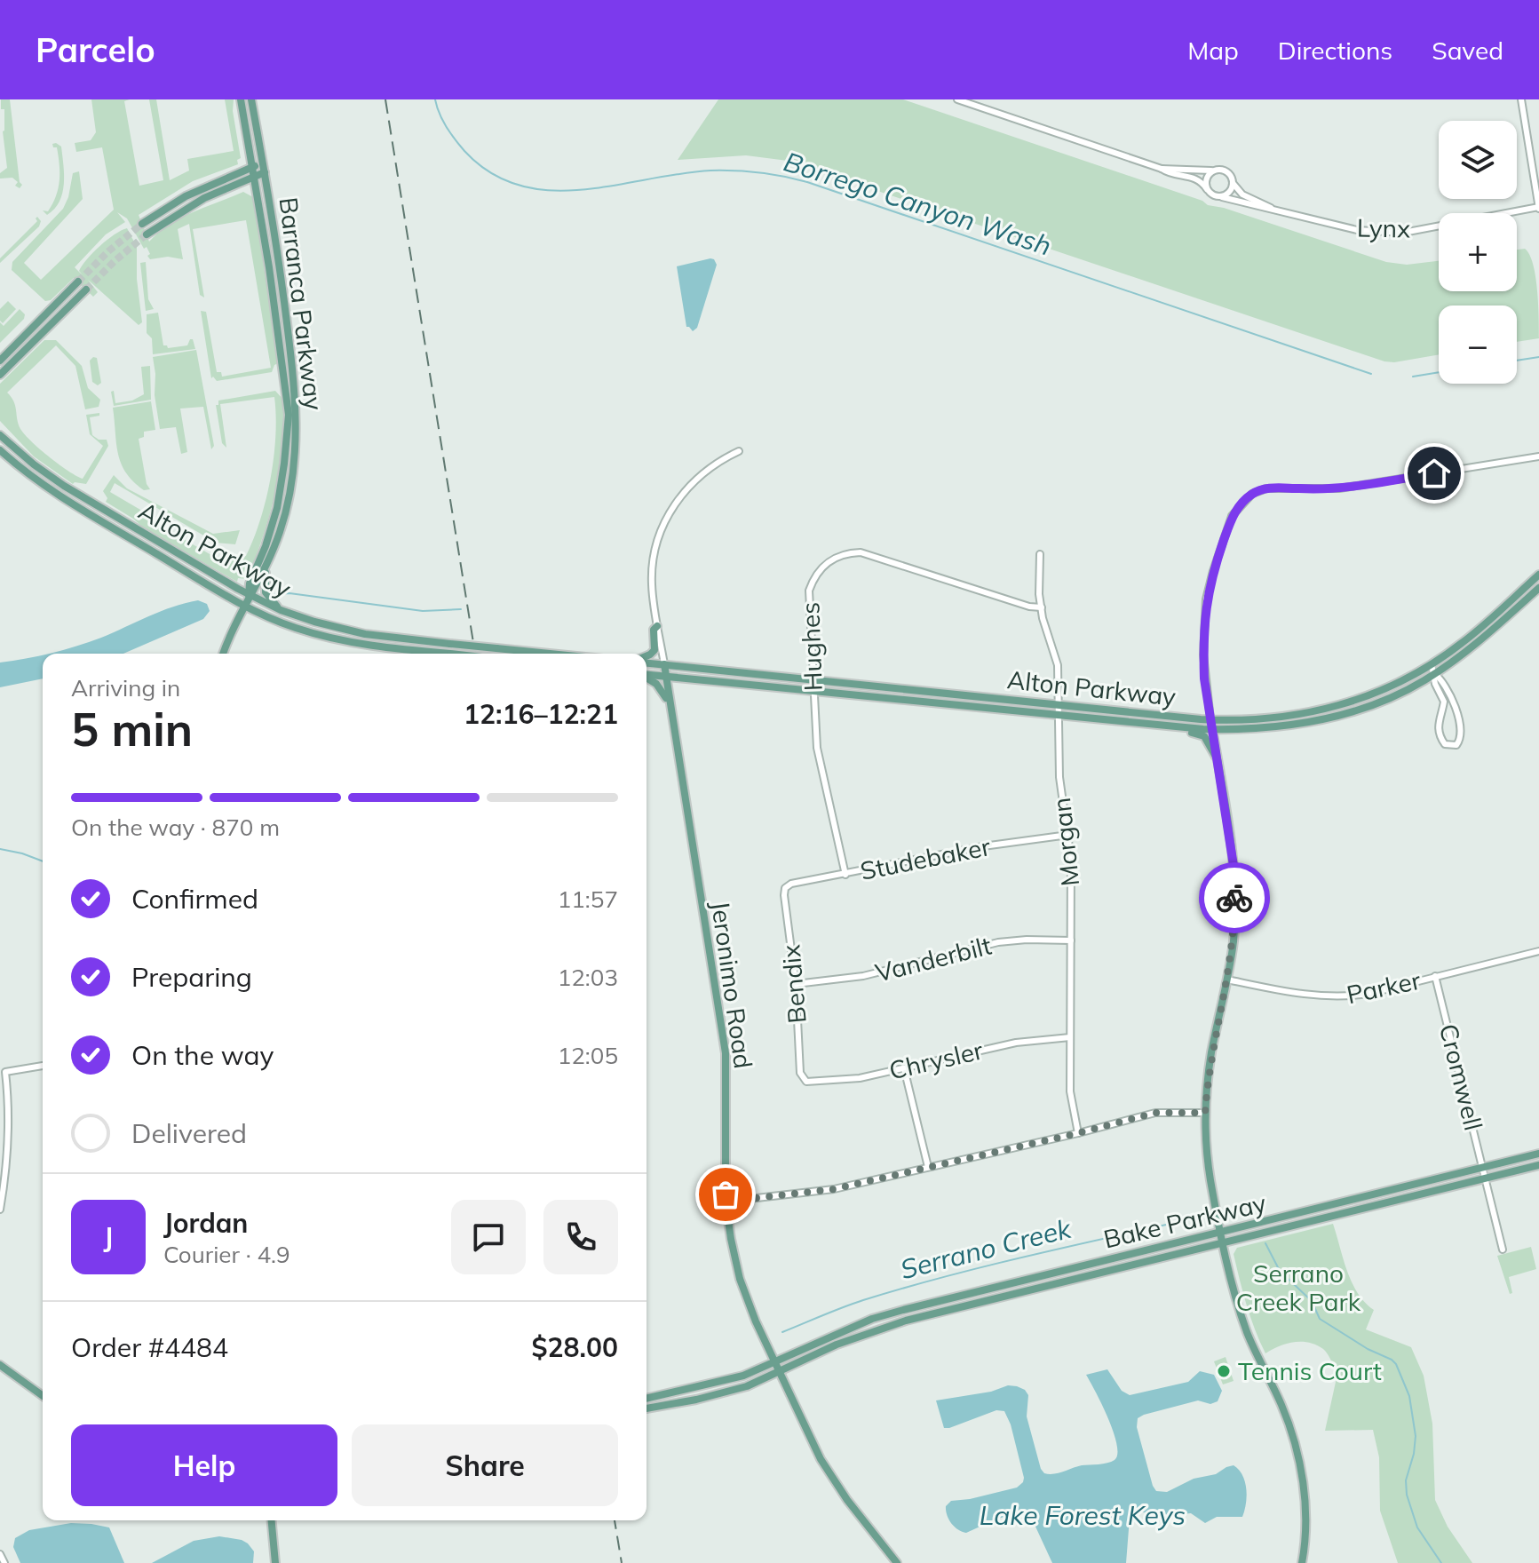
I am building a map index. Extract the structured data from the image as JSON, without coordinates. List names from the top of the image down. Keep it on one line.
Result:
{"streets":{"main road":["Barranca Parkway","Alton Parkway","Jeronimo Road","Bake Parkway"],"street":["Lynx","Hughes","Morgan","Studebaker","Vanderbilt","Bendix","Parker","Chrysler","Cromwell"]},"crossings":[["Barranca Parkway","Alton Parkway"],["Alton Parkway","Hughes"],["Alton Parkway","Morgan"],["Alton Parkway","Jeronimo Road"],["Hughes","Morgan"],["Hughes","Studebaker"],["Morgan","Studebaker"],["Morgan","Vanderbilt"],["Morgan","Chrysler"],["Studebaker","Bendix"],["Vanderbilt","Bendix"],["Bendix","Chrysler"],["Jeronimo Road","Bake Parkway"],["Parker","Cromwell"],["Cromwell","Bake Parkway"]],"water":["Borrego Canyon Wash","Serrano Creek","Lake Forest Keys"],"parks":["Serrano Creek Park"],"places":["Tennis Court"],"page":{"header":"Parcelo","nav":["Map","Directions","Saved"],"map_buttons":["+","−"],"heading":["5 min","Arriving in","12:16–12:21"],"panel":["Jordan","Courier · 4.9","Order #4484","$28.00"],"bar":"On the way · 870 m","list":[["Confirmed","11:57"],["Preparing","12:03"],["On the way","12:05"],"Delivered"],"round":"J","buttons":["Help","Share"]}}
